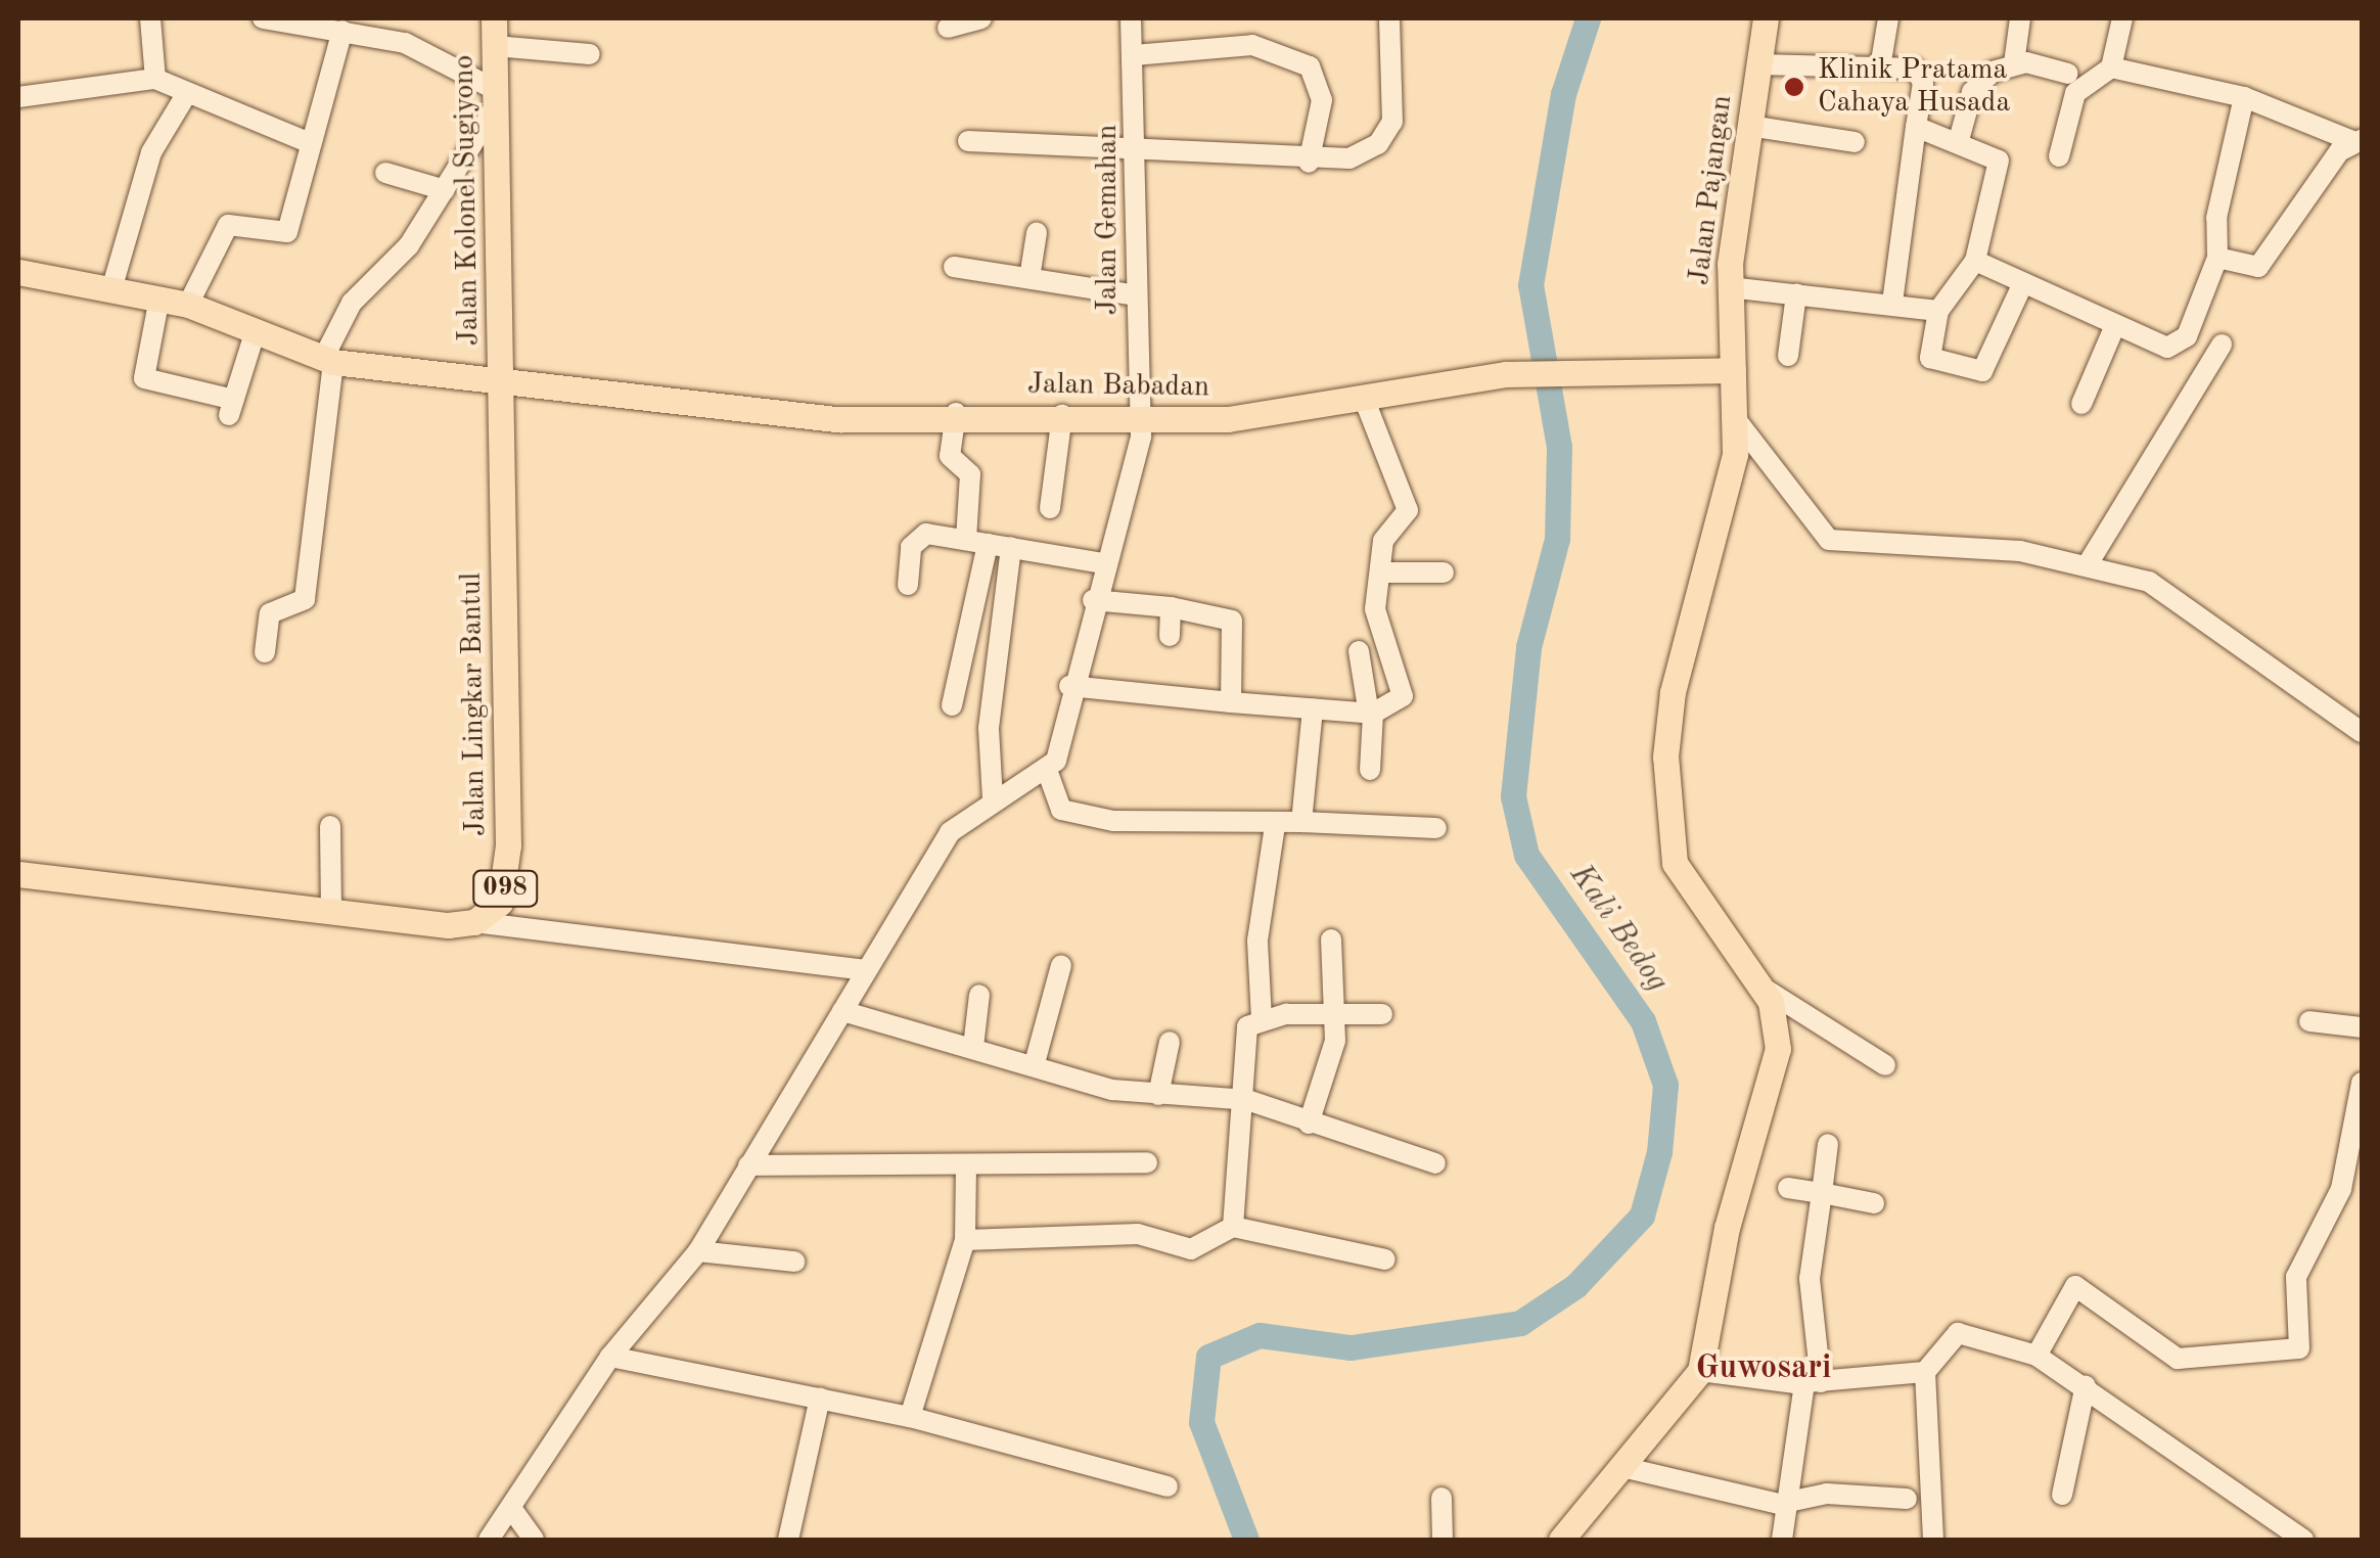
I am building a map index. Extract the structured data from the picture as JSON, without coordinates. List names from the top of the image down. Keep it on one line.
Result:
{"streets":{"main road":["Jalan Pajangan","Jalan Kolonel Sugiyono","Jalan Babadan","Jalan Lingkar Bantul","098"],"street":["Jalan Gemahan"]},"crossings":[["Jalan Pajangan","Jalan Babadan"],["Jalan Kolonel Sugiyono","Jalan Babadan"],["Jalan Kolonel Sugiyono","Jalan Lingkar Bantul"],["Jalan Gemahan","Jalan Babadan"],["Jalan Babadan","Jalan Lingkar Bantul"],["Jalan Lingkar Bantul","098"]],"districts":["Guwosari"],"water":["Kali Bedog"],"places":["Klinik Pratama Cahaya Husada"]}
